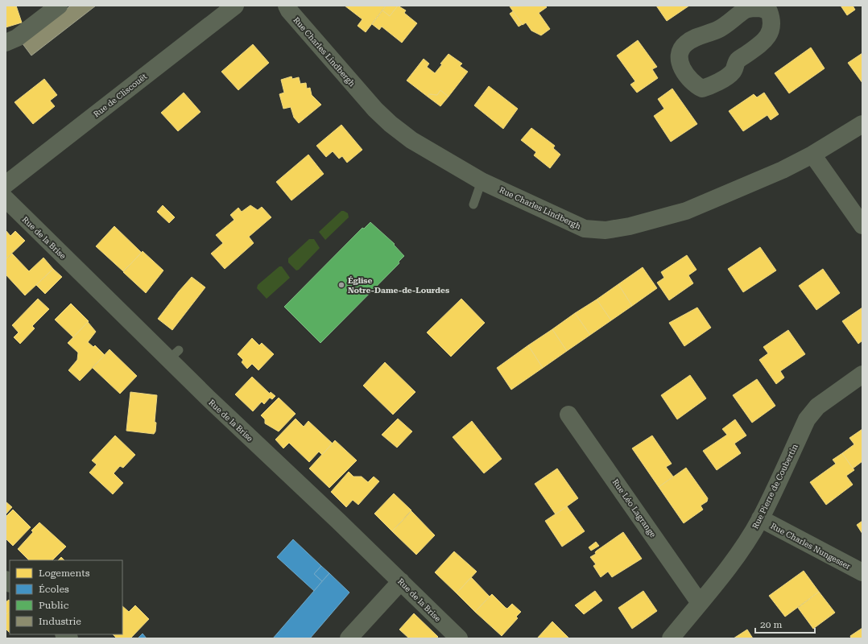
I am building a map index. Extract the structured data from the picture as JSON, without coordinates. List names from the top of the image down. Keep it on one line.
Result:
{"streets":{"street":["Rue Charles Lindbergh","Rue de Cliscouët","Rue de la Brise","Rue Pierre de Coubertin","Rue Léo Lagrange","Rue Charles Nungesser"]},"crossings":[["Rue Pierre de Coubertin","Rue Léo Lagrange"],["Rue Pierre de Coubertin","Rue Charles Nungesser"]],"places":["Église Notre-Dame-de-Lourdes"],"legend":["Logements","Écoles","Public","Industrie"],"scale_bar":"20 m"}
